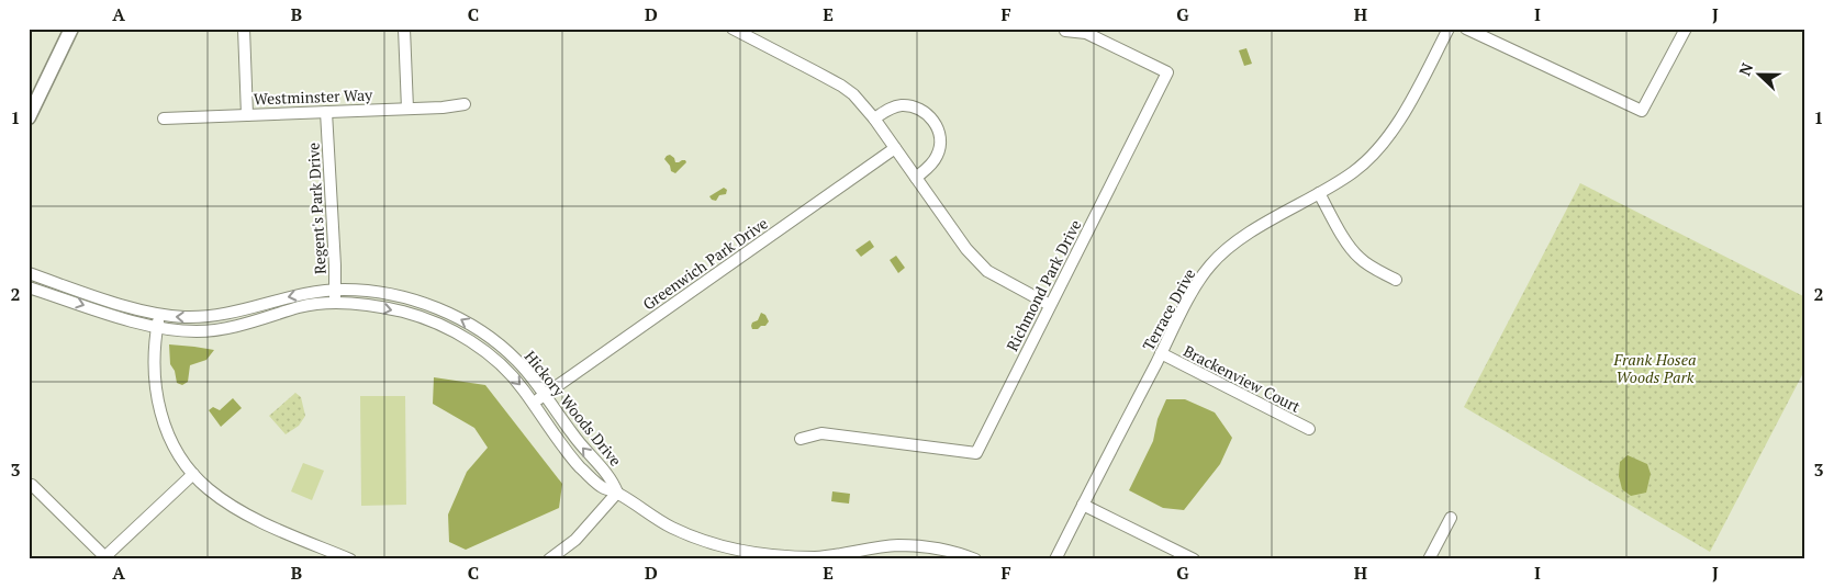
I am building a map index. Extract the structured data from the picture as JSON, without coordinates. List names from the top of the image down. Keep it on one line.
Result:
{"streets":{"street":["Westminster Way","Regent's Park Drive","Greenwich Park Drive","Richmond Park Drive","Terrace Drive","Brackenview Court","Hickory Woods Drive"]},"crossings":[["Westminster Way","Regent's Park Drive"],["Regent's Park Drive","Hickory Woods Drive"],["Greenwich Park Drive","Hickory Woods Drive"],["Terrace Drive","Brackenview Court"]],"parks":["Frank Hosea Woods Park"],"north":"left","grid":{"columns":["A","B","C","D","E","F","G","H","I","J"],"rows":["1","2","3"]}}
